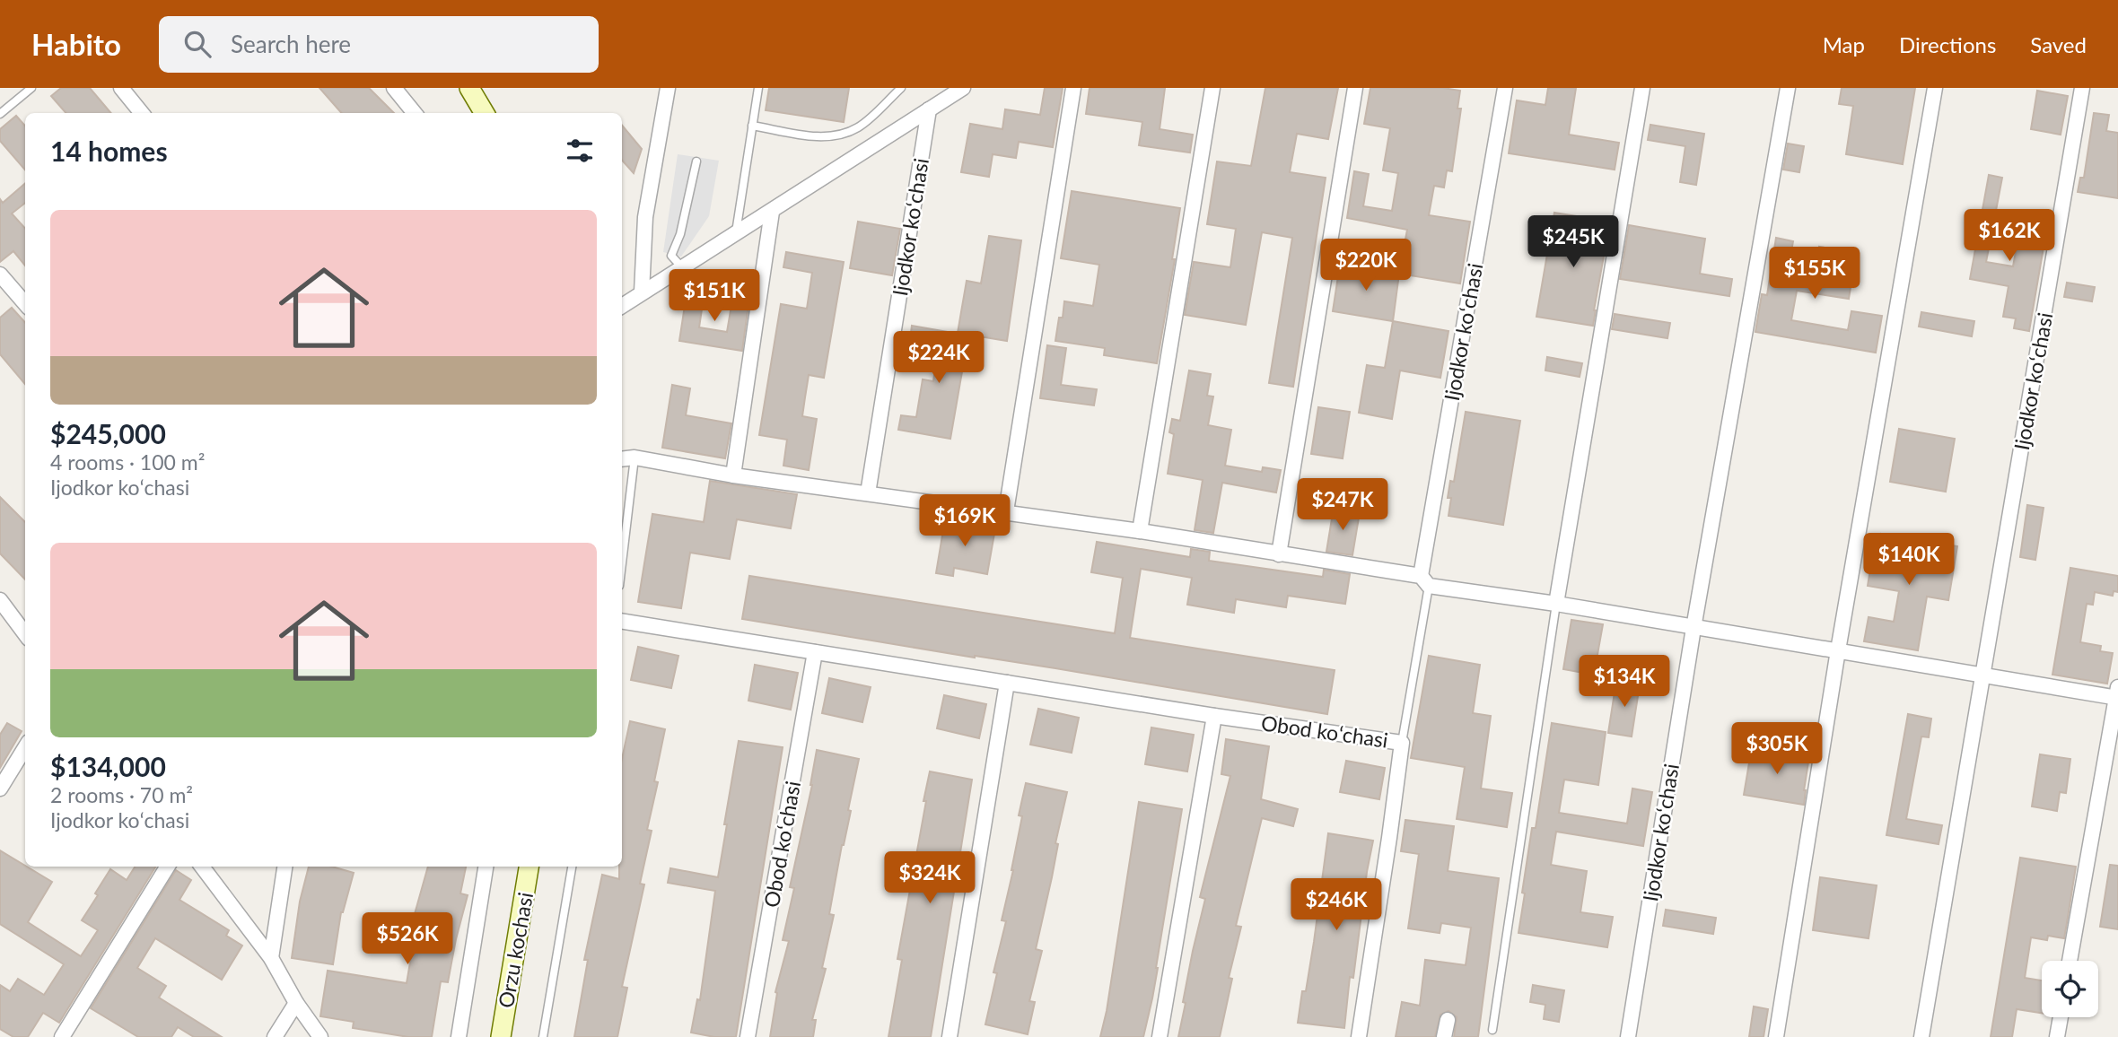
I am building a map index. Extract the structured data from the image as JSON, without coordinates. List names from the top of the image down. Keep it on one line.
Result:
{"streets":{"main road":["Orzu kochasi"],"street":["Ijodkor koʻchasi","Obod koʻchasi"]},"page":{"header":"Habito","search":"Search here","nav":["Map","Directions","Saved"],"heading":"14 homes","list":[{"name":"$245,000","note":"4 rooms · 100 m² · Ijodkor koʻchasi"},{"name":"$134,000","note":"2 rooms · 70 m² · Ijodkor koʻchasi"}],"price":["$162K","$245K","$220K","$155K","$151K","$224K","$247K","$169K","$140K","$134K","$305K","$324K","$246K","$526K"]}}
